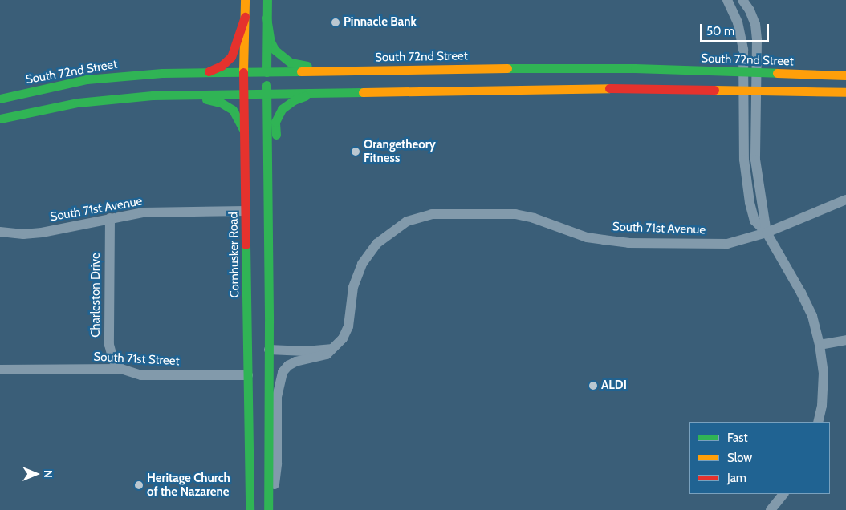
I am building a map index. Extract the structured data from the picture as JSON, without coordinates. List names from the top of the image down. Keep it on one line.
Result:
{"streets":{"main road":["South 72nd Street","Cornhusker Road"],"street":["South 71st Avenue","Charleston Drive","South 71st Street"]},"crossings":[["South 72nd Street","Cornhusker Road"],["South 71st Avenue","Cornhusker Road"],["South 71st Avenue","Charleston Drive"],["Cornhusker Road","South 71st Street"],["Charleston Drive","South 71st Street"]],"places":["Pinnacle Bank","Orangetheory Fitness","ALDI","Heritage Church of the Nazarene"],"legend":["Fast","Slow","Jam"],"scale_bar":"50 m","north":"right"}
